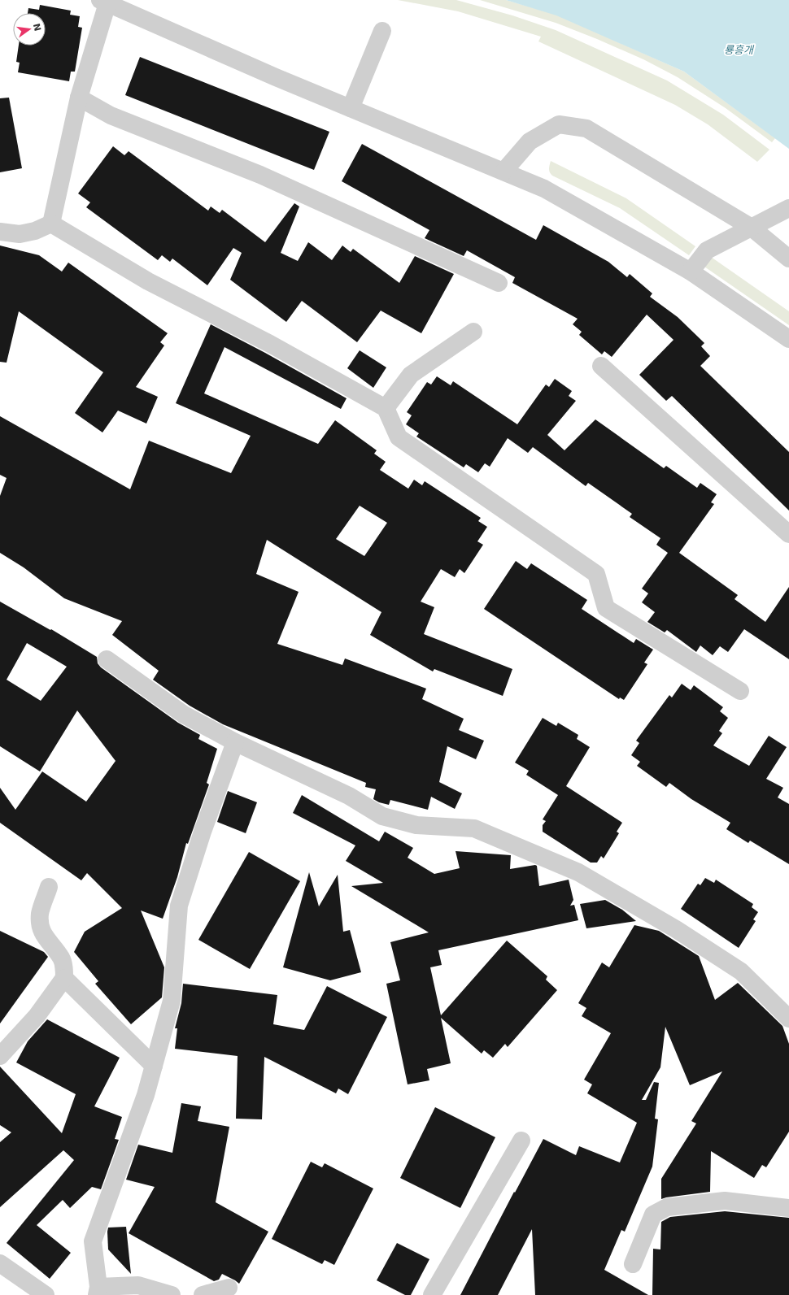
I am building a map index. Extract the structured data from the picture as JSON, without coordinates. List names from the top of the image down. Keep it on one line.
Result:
{"water":["룡흥개"],"north":"right"}
